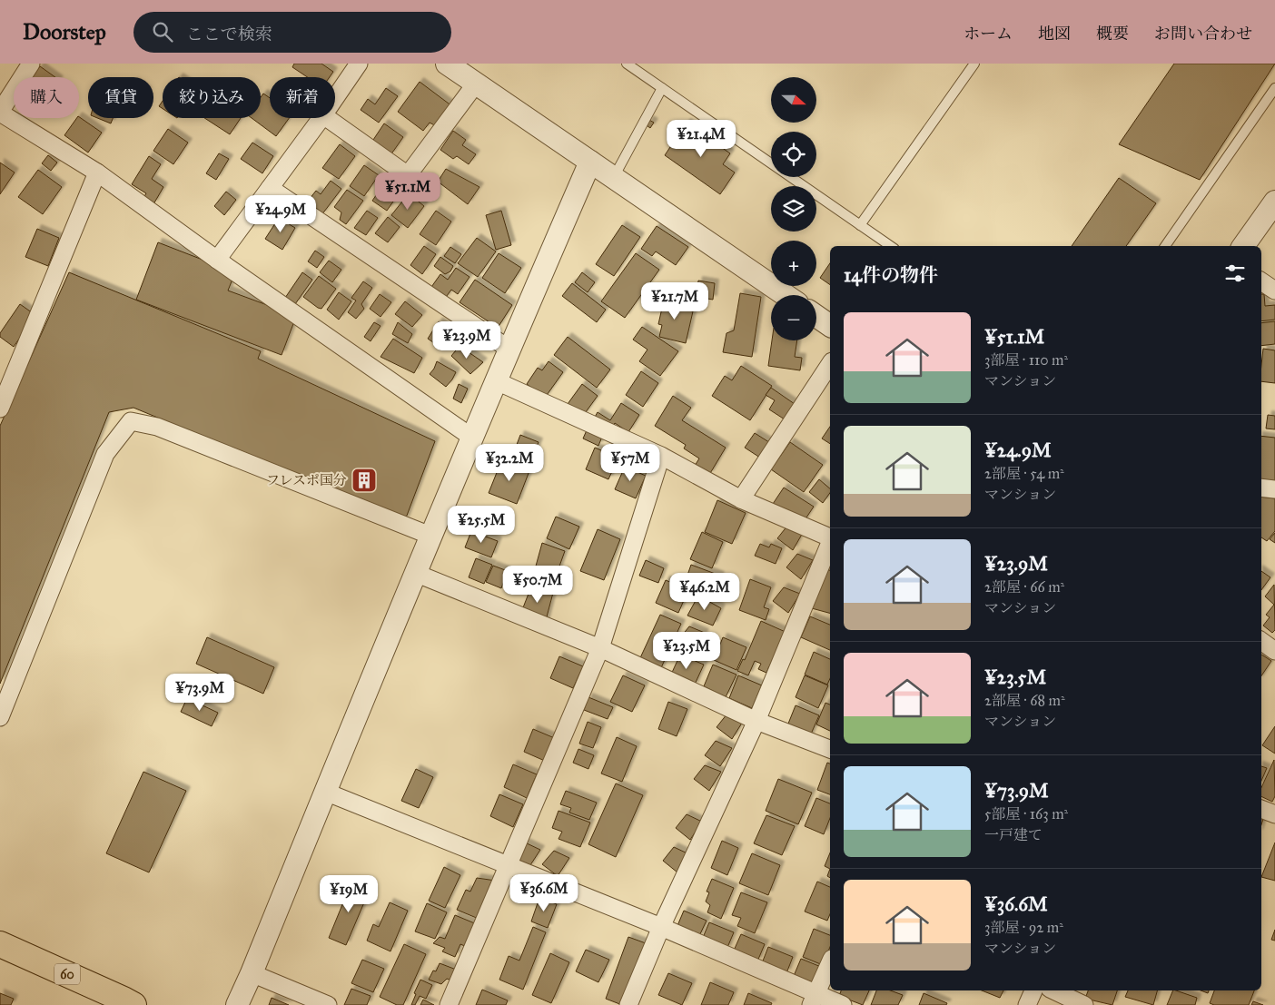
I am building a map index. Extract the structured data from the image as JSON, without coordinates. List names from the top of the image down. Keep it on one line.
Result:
{"streets":{"main road":["60"]},"places":{"building":["フレスポ国分"]},"north":"right","page":{"header":"Doorstep","search":"ここで検索","nav":["ホーム","地図","概要","お問い合わせ"],"map_buttons":["+","−"],"chip":["購入","賃貸","絞り込み","新着"],"price":["¥21.4M","¥51.1M","¥24.9M","¥21.7M","¥23.9M","¥32.2M","¥57M","¥25.5M","¥50.7M","¥46.2M","¥23.5M","¥73.9M","¥36.6M","¥19M"],"heading":"14件の物件","list":[{"name":"¥51.1M","note":"3部屋 · 110 m² · マンション"},{"name":"¥24.9M","note":"2部屋 · 54 m² · マンション"},{"name":"¥23.9M","note":"2部屋 · 66 m² · マンション"},{"name":"¥23.5M","note":"2部屋 · 68 m² · マンション"},{"name":"¥73.9M","note":"5部屋 · 163 m² · 一戸建て"},{"name":"¥36.6M","note":"3部屋 · 92 m² · マンション"}]}}
